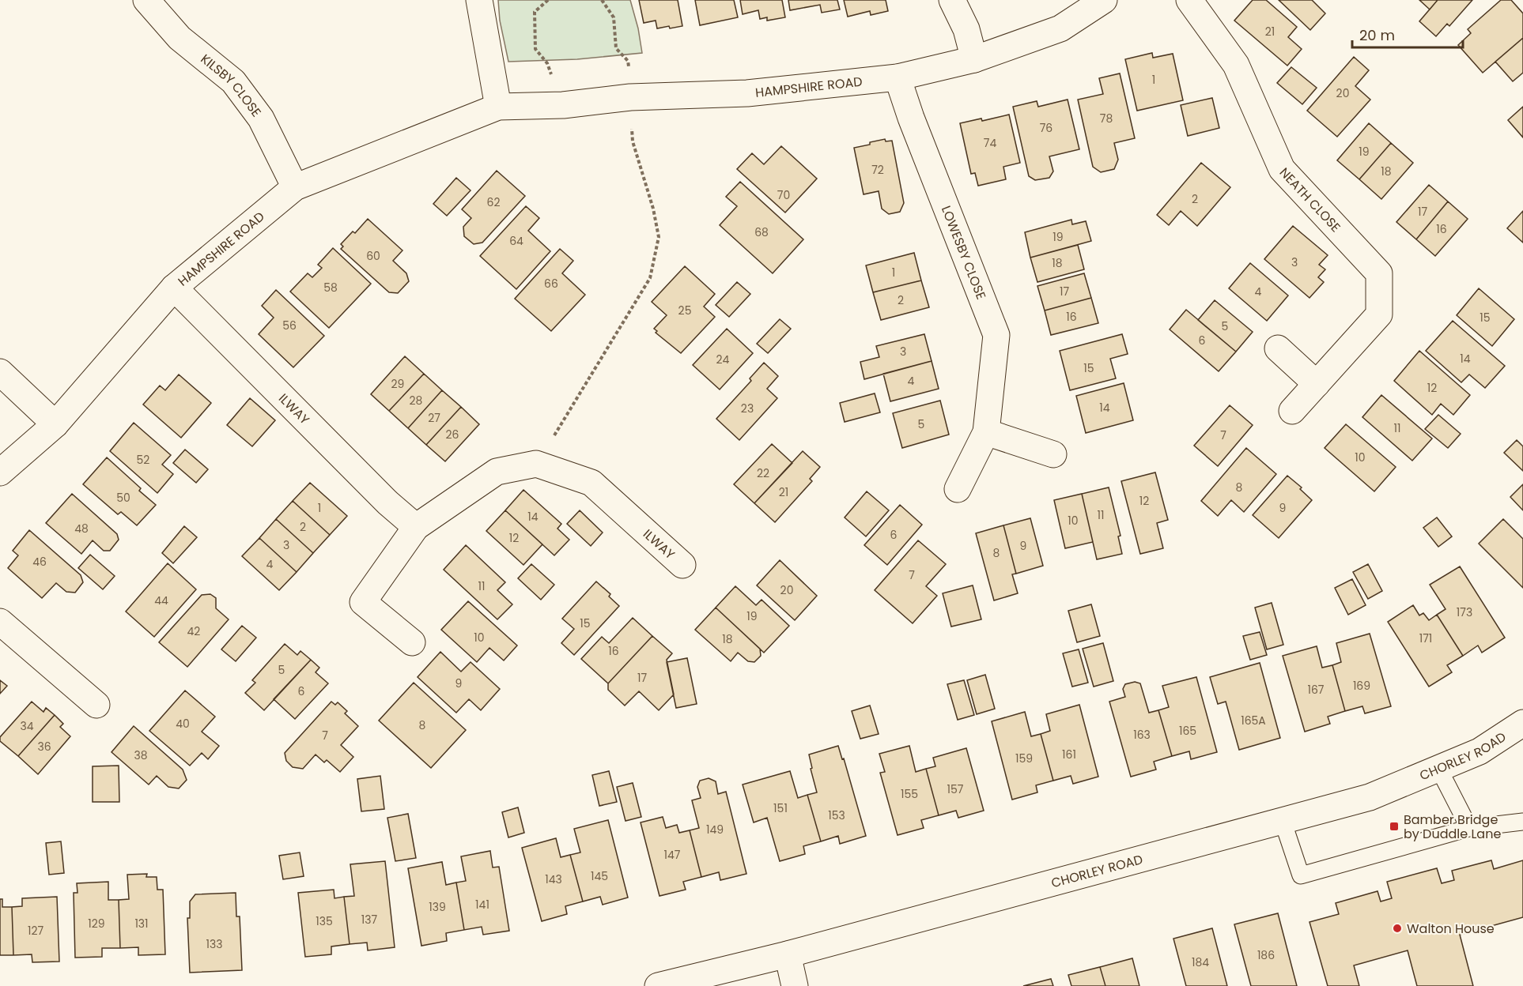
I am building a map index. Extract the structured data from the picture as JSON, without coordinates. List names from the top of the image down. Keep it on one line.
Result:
{"streets":{"street":["KILSBY CLOSE","HAMPSHIRE ROAD","NEATH CLOSE","LOWESBY CLOSE","ILWAY","CHORLEY ROAD"]},"crossings":[["KILSBY CLOSE","HAMPSHIRE ROAD"],["HAMPSHIRE ROAD","LOWESBY CLOSE"],["HAMPSHIRE ROAD","ILWAY"]],"places":{"transit":["Bamber Bridge by Duddle Lane"],"other":["Walton House"]},"house_numbers":["21","1","20","78","76","74","19","72","18","70","2","62","17","16","68","19","64","60","3","18","1","66","58","17","4","2","25","16","15","56","5","6","3","14","24","15","4","29","12","28","14","23","27","5","11","26","7","10","52","22","8","21","50","12","1","9","11","14","10","2","48","6","12","3","9","8","46","4","7","11","20","44","173","19","15","42","10","171","18","16","5","17","9","169","167","6","165A","40","8","34","165","163","7","36","161","38","159","157","155","151","153","149","147","145","143","141","139","137","135","129","131","127","133","186","184"],"scale_bar":"20 m"}
